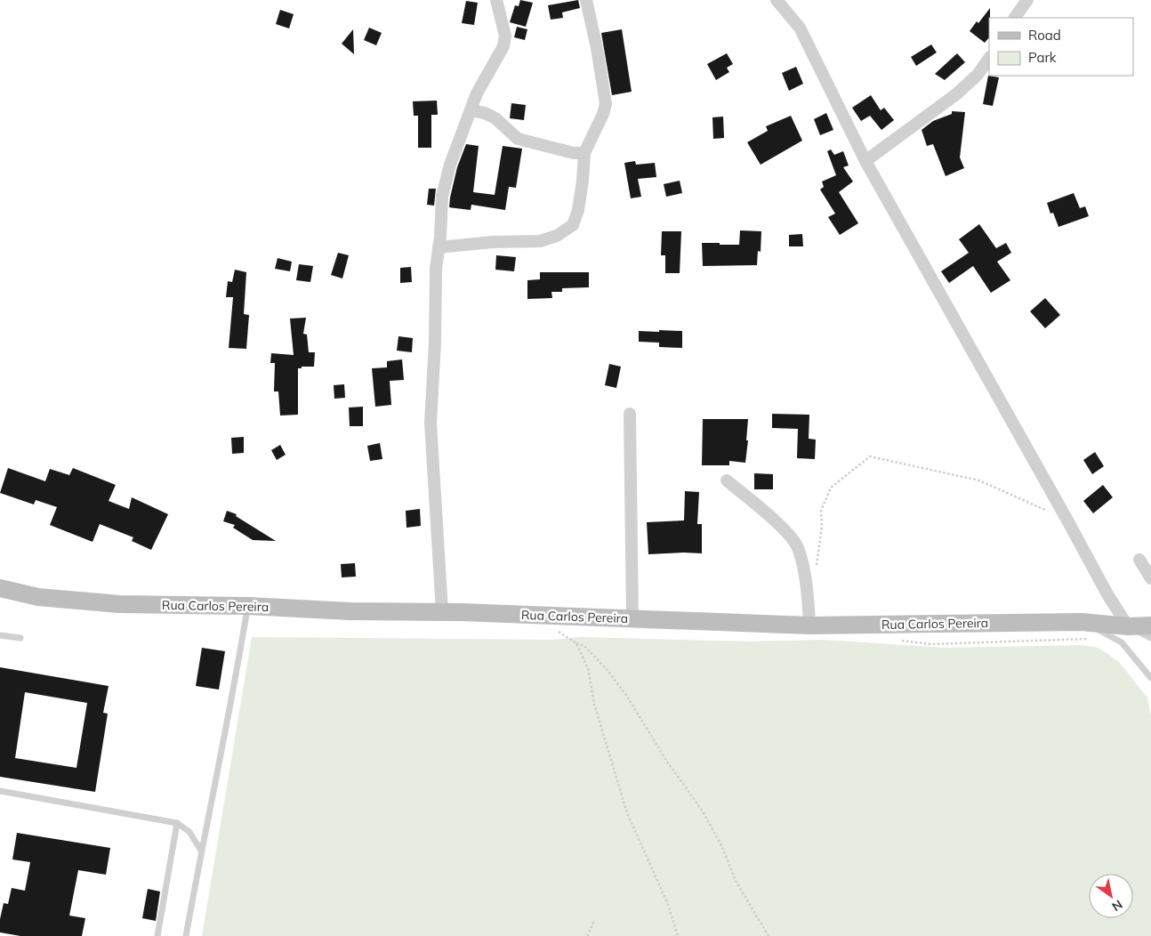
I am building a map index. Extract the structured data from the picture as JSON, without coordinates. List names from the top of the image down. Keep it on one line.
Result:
{"streets":{"main road":["Rua Carlos Pereira"]},"legend":["Road","Park"],"north":"bottom right"}
